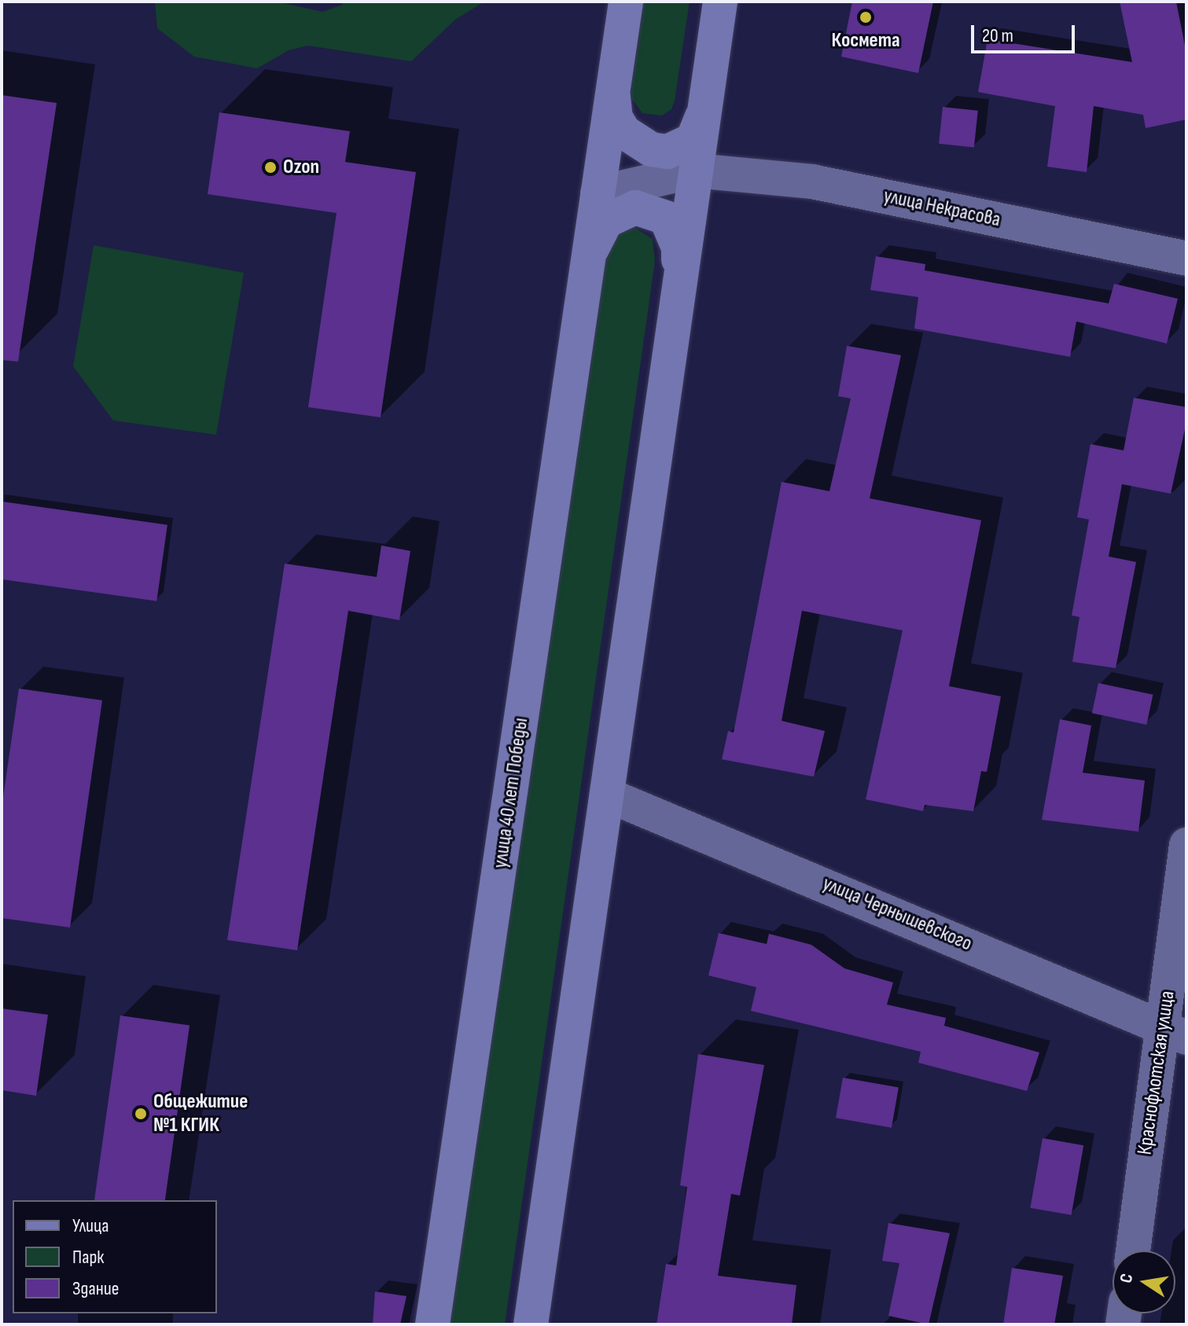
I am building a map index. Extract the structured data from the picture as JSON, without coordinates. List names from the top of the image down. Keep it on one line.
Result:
{"streets":{"main road":["улица 40 лет Победы"],"street":["улица Некрасова","улица Чернышевского","Краснофлотская улица"]},"crossings":[["улица Некрасова","улица 40 лет Победы"],["улица 40 лет Победы","улица Чернышевского"],["улица Чернышевского","Краснофлотская улица"]],"places":["Космета","Ozon","Общежитие №1 КГИК"],"legend":["Улица","Парк","Здание"],"scale_bar":"20 m","north":"left"}
